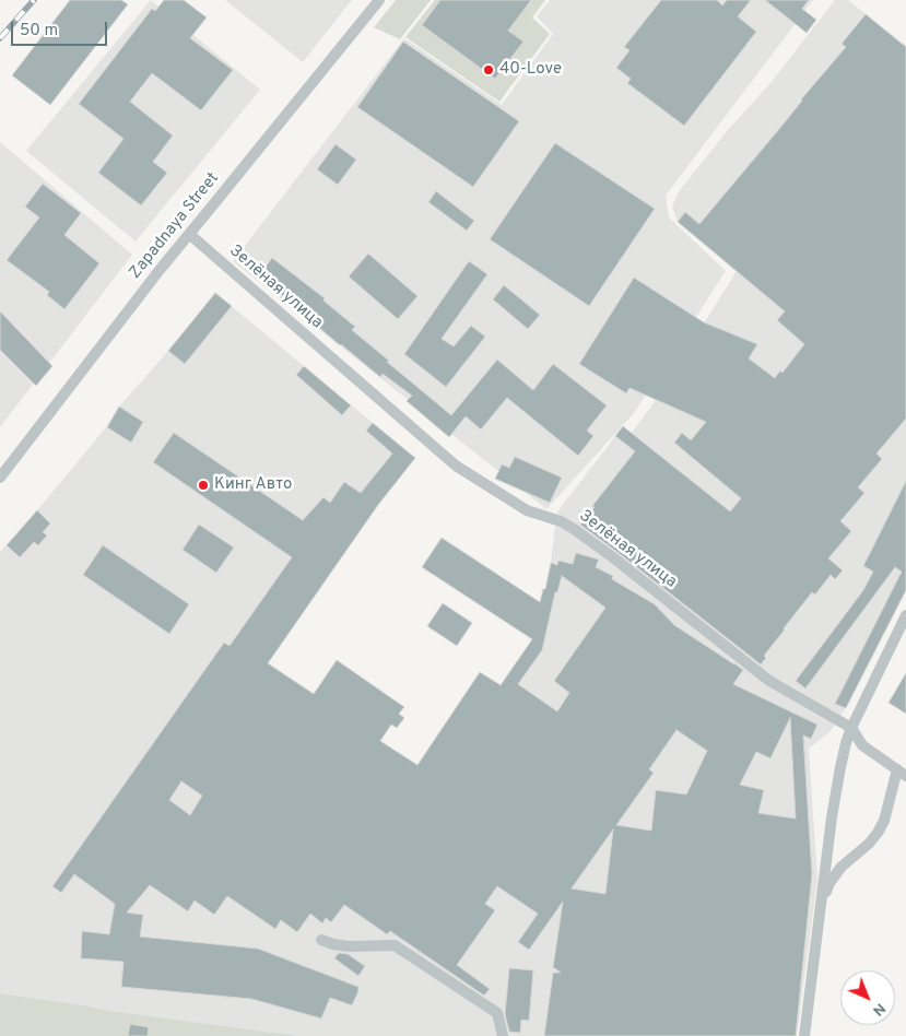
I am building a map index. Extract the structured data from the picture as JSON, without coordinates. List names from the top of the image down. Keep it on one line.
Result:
{"streets":{"street":["Zapadnaya Street","Зелёная улица"]},"crossings":[["Zapadnaya Street","Зелёная улица"]],"places":["40-Love","Кинг Авто"],"scale_bar":"50 m","north":"bottom right"}
